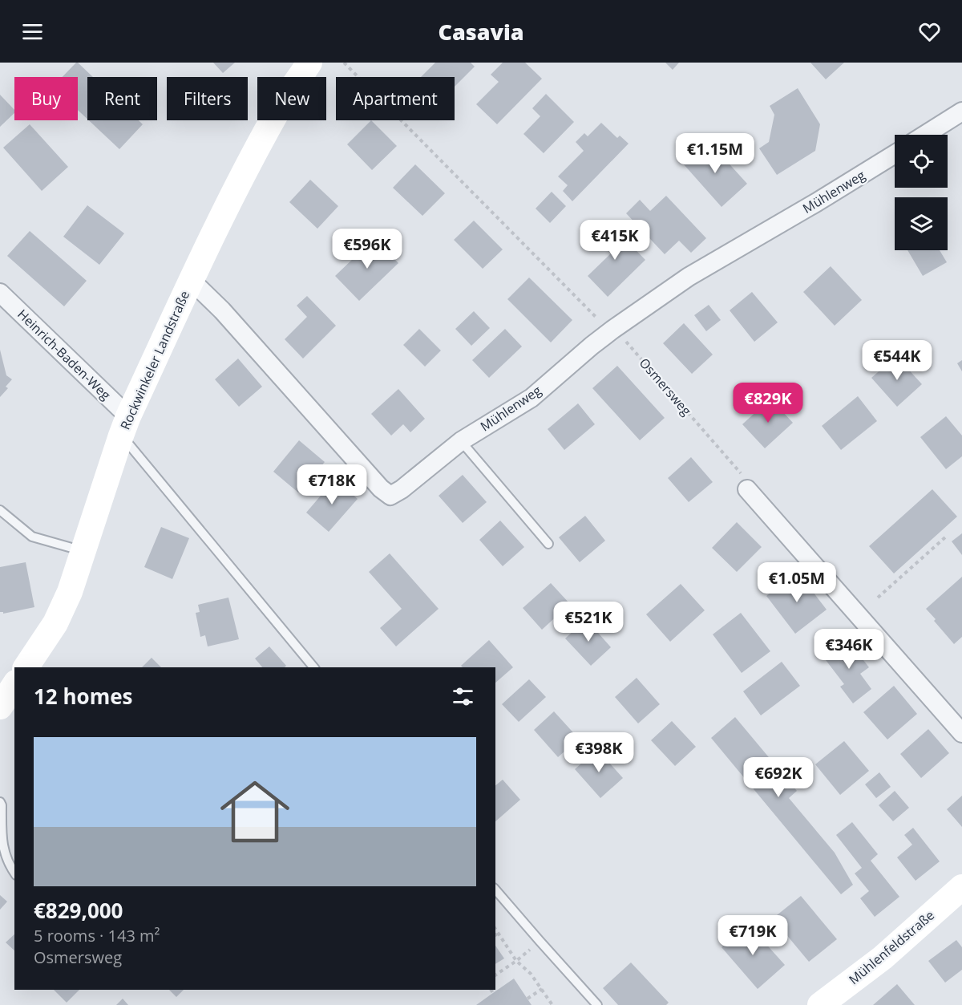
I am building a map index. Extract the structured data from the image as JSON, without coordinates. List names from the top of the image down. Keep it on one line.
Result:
{"streets":{"main road":["Rockwinkeler Landstraße","Mühlenfeldstraße"],"street":["Mühlenweg","Heinrich-Baden-Weg"],"path":["Osmersweg"]},"crossings":[["Mühlenweg","Rockwinkeler Landstraße"],["Mühlenweg","Osmersweg"],["Heinrich-Baden-Weg","Rockwinkeler Landstraße"]],"page":{"header":"Casavia","chip":["Buy","Rent","Filters","New","Apartment"],"price":["€1.15M","€415K","€596K","€544K","€829K","€718K","€1.05M","€521K","€346K","€398K","€692K","€719K"],"heading":"12 homes","list":[{"name":"€829,000","note":"5 rooms · 143 m² · Osmersweg"}]}}
